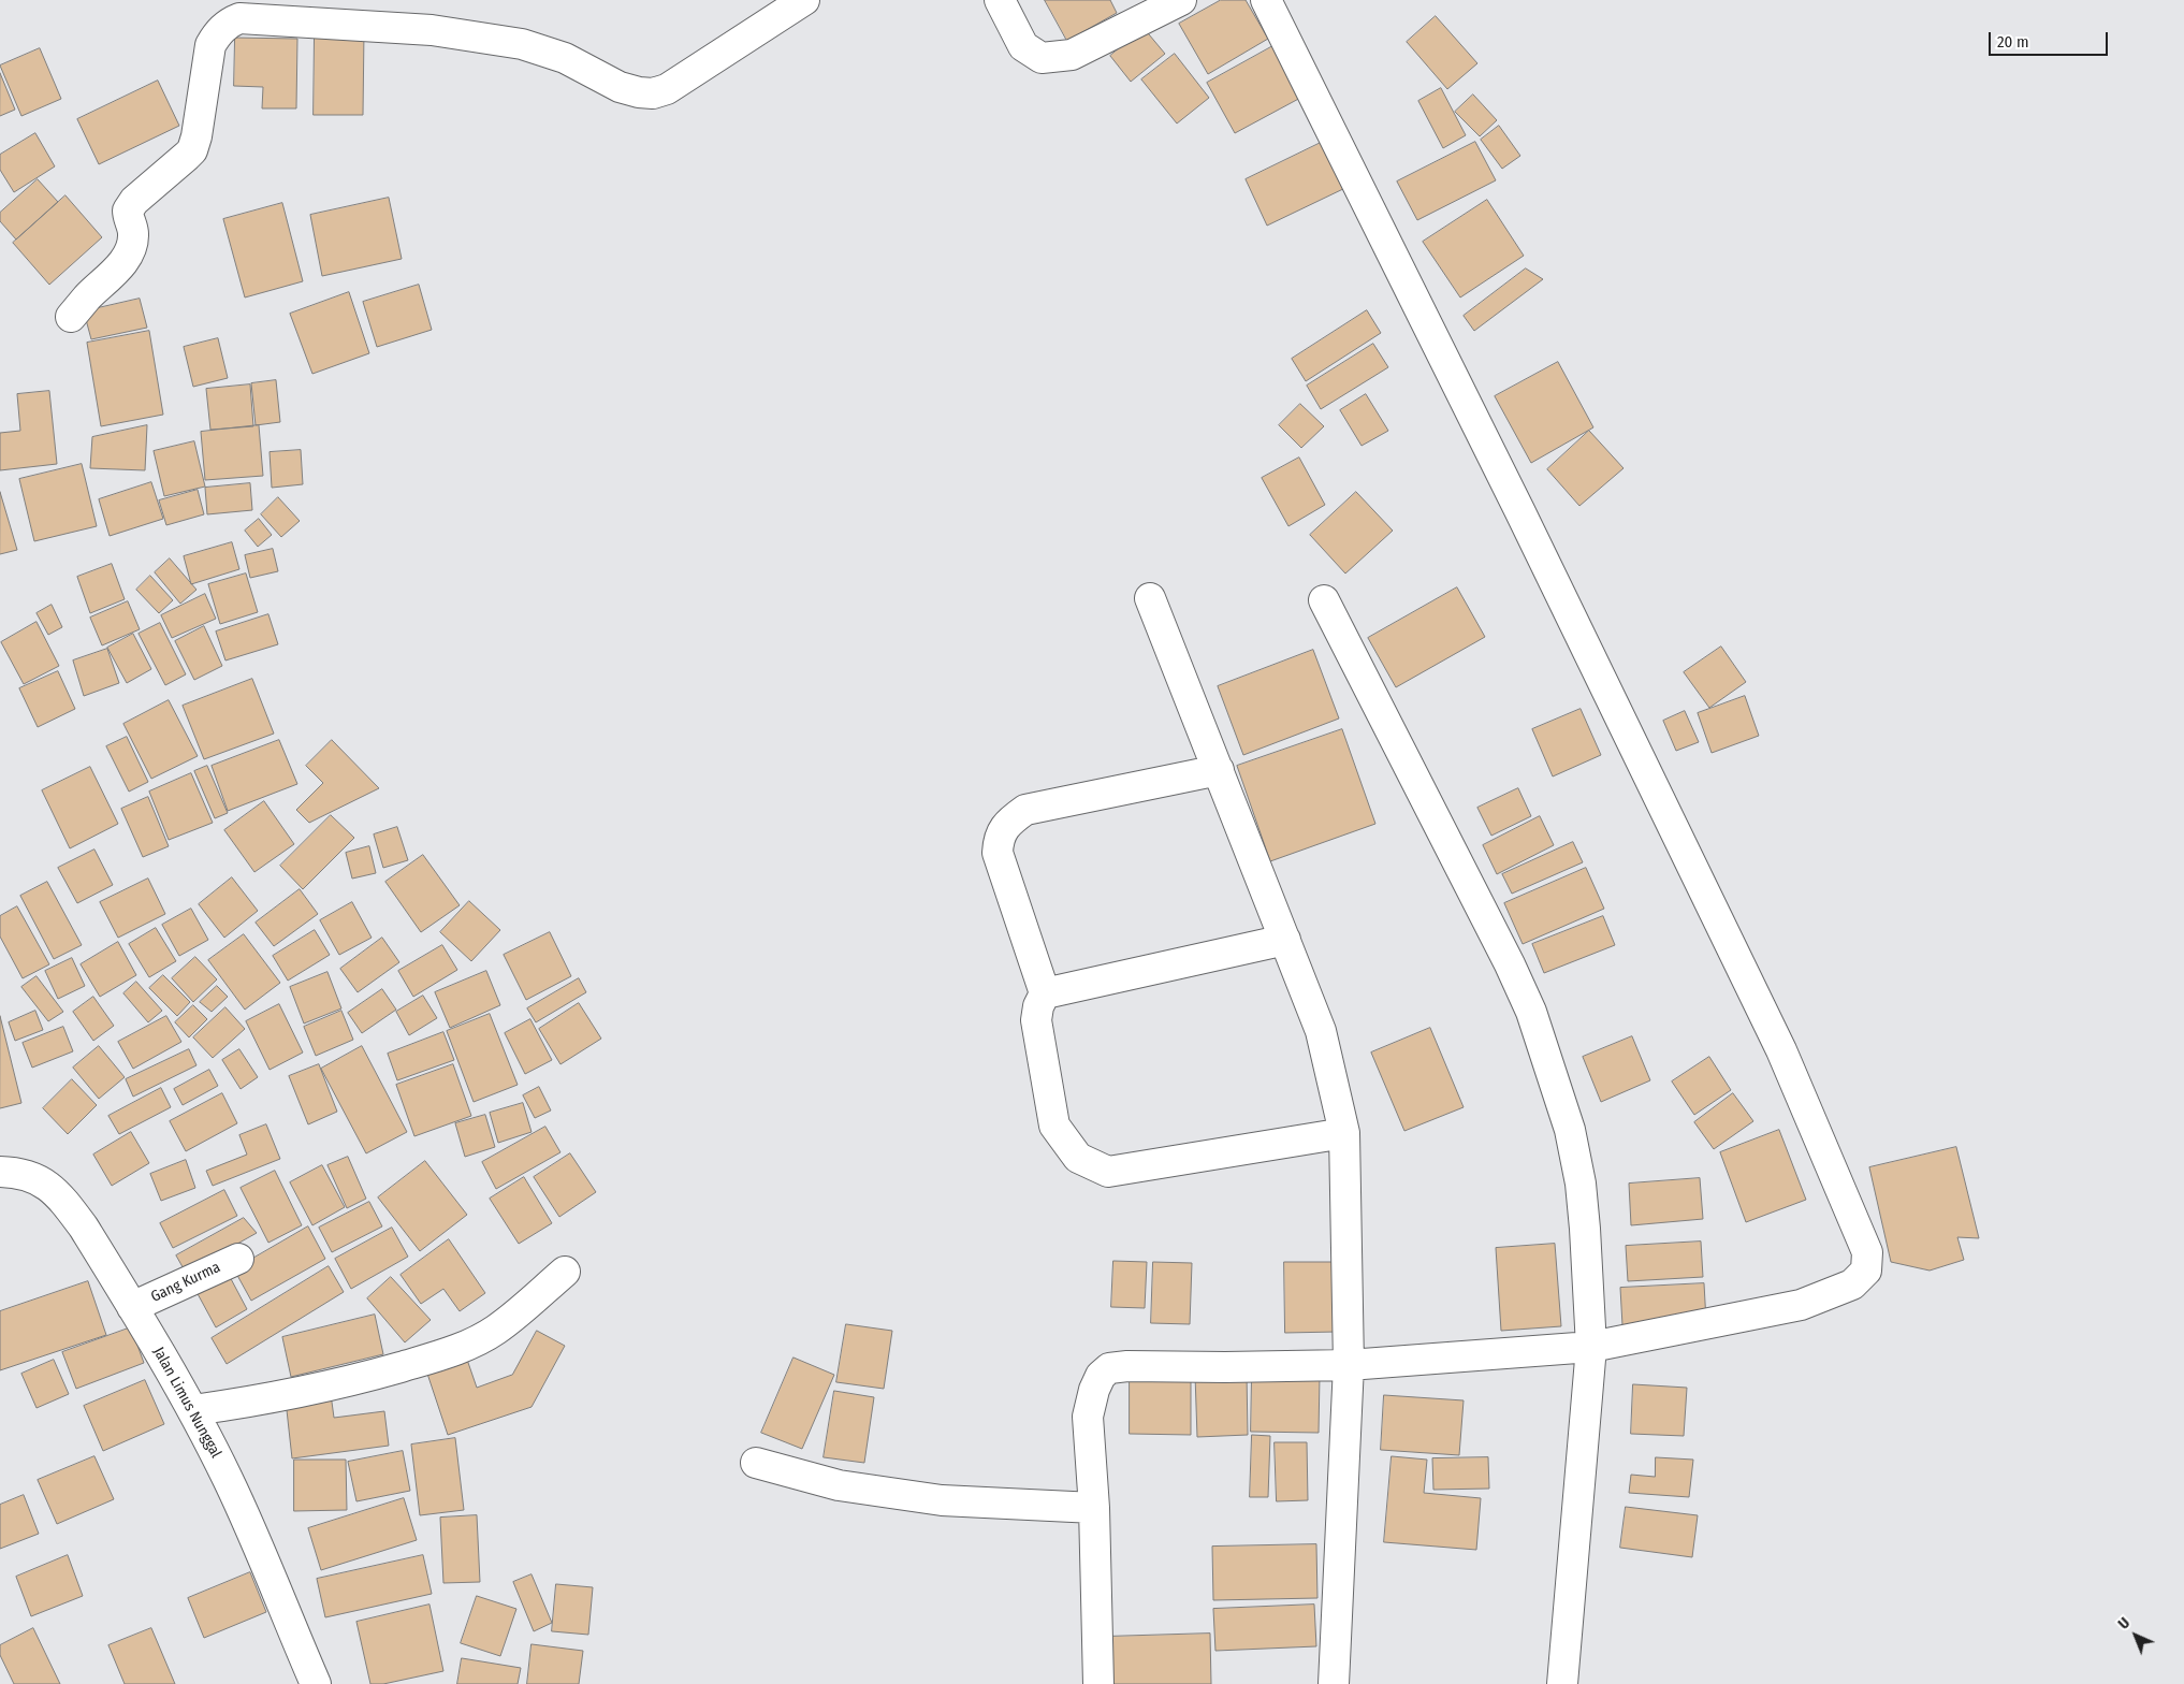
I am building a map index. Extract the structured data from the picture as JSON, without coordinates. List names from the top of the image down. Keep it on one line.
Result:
{"streets":{"street":["Gang Kurma","Jalan Limus Nunggal"]},"crossings":[["Gang Kurma","Jalan Limus Nunggal"]],"scale_bar":"20 m","north":"top left"}
